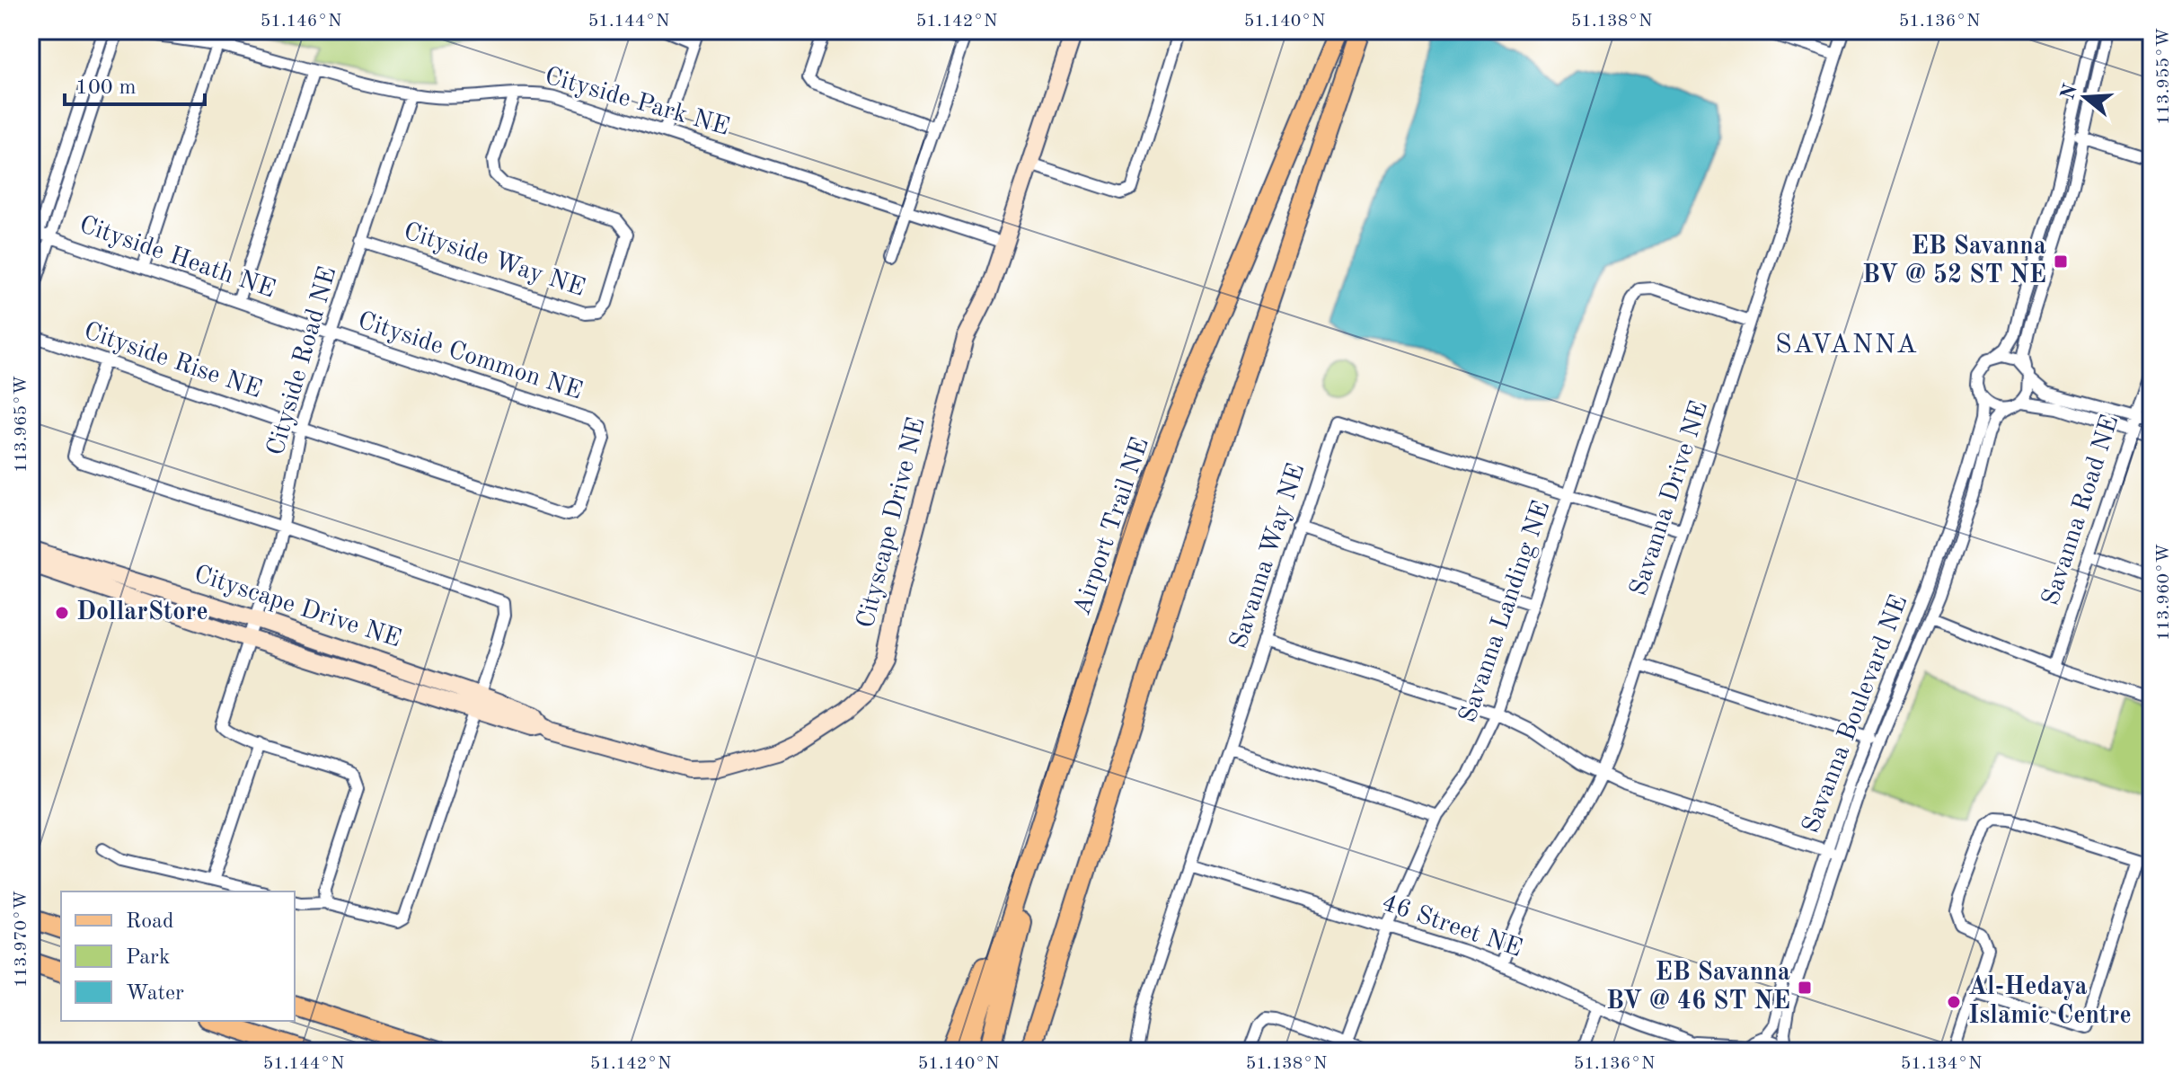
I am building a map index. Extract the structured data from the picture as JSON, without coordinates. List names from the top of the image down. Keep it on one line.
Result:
{"streets":{"main road":["Airport Trail NE"],"street":["Cityside Park NE","Cityside Heath NE","Cityside Way NE","Cityside Common NE","Cityside Rise NE","Cityside Road NE","Savanna Drive NE","Savanna Road NE","Cityscape Drive NE","Savanna Way NE","Savanna Landing NE","Savanna Boulevard NE","46 Street NE"]},"crossings":[["Cityside Park NE","Cityside Way NE"],["Cityside Park NE","Cityside Road NE"],["Cityside Park NE","Cityscape Drive NE"],["Cityside Heath NE","Cityside Common NE"],["Cityside Heath NE","Cityside Road NE"],["Cityside Way NE","Cityside Road NE"],["Cityside Common NE","Cityside Rise NE"],["Cityside Common NE","Cityside Road NE"],["Cityside Rise NE","Cityside Road NE"],["Cityside Road NE","Cityscape Drive NE"],["Savanna Drive NE","Savanna Way NE"],["Savanna Drive NE","Savanna Landing NE"],["Savanna Drive NE","46 Street NE"],["Savanna Way NE","Savanna Landing NE"],["Savanna Way NE","46 Street NE"],["Savanna Landing NE","46 Street NE"],["Savanna Boulevard NE","46 Street NE"]],"districts":["SAVANNA"],"places":{"transit":["EB Savanna BV @ 52 ST NE","EB Savanna BV @ 46 ST NE"],"other":["DollarStore","Al-Hedaya Islamic Centre"]},"legend":["Road","Park","Water"],"scale_bar":"100 m","north":"left","coordinates":["51.146°N","51.144°N","51.142°N","51.140°N","51.138°N","51.136°N","113.955°W","113.965°W","113.960°W","113.970°W","51.134°N"]}
